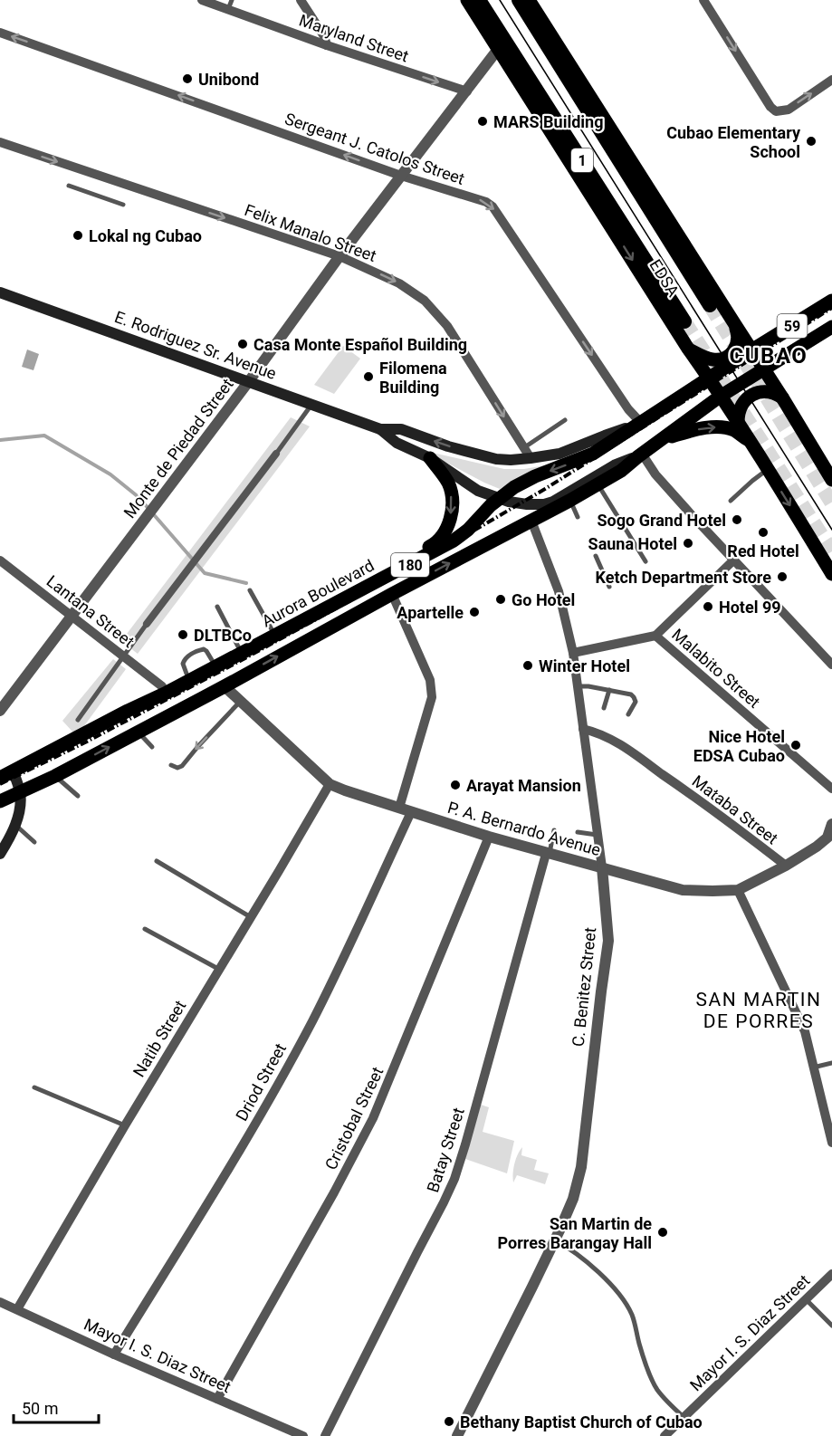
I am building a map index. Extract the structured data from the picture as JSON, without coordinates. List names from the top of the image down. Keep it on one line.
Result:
{"streets":{"highway":["1","EDSA"],"main road":["59","E. Rodriguez Sr. Avenue","180","Aurora Boulevard"],"street":["Maryland Street","Sergeant J. Catolos Street","Felix Manalo Street","Monte de Piedad Street","Lantana Street","Malabito Street","Mataba Street","P. A. Bernardo Avenue","C. Benitez Street","Natib Street","Driod Street","Cristobal Street","Batay Street","Mayor I. S. Diaz Street"]},"crossings":[["Maryland Street","Monte de Piedad Street"],["Sergeant J. Catolos Street","E. Rodriguez Sr. Avenue"],["Sergeant J. Catolos Street","Monte de Piedad Street"],["Sergeant J. Catolos Street","Aurora Boulevard"],["Felix Manalo Street","E. Rodriguez Sr. Avenue"],["Felix Manalo Street","Monte de Piedad Street"],["EDSA","59"],["EDSA","Monte de Piedad Street"],["EDSA","180"],["EDSA","Aurora Boulevard"],["59","180"],["E. Rodriguez Sr. Avenue","Monte de Piedad Street"],["E. Rodriguez Sr. Avenue","180"],["E. Rodriguez Sr. Avenue","Aurora Boulevard"],["Monte de Piedad Street","Lantana Street"],["180","P. A. Bernardo Avenue"],["180","C. Benitez Street"],["Mataba Street","P. A. Bernardo Avenue"],["Mataba Street","C. Benitez Street"],["P. A. Bernardo Avenue","C. Benitez Street"],["P. A. Bernardo Avenue","Natib Street"],["P. A. Bernardo Avenue","Driod Street"],["P. A. Bernardo Avenue","Cristobal Street"],["P. A. Bernardo Avenue","Batay Street"],["Natib Street","Mayor I. S. Diaz Street"],["Driod Street","Mayor I. S. Diaz Street"],["Cristobal Street","Mayor I. S. Diaz Street"]],"one_way":["Maryland Street","Felix Manalo Street"],"districts":["CUBAO","SAN MARTIN DE PORRES"],"places":["Unibond","MARS Building","Cubao Elementary School","Lokal ng Cubao","Casa Monte Español Building","Filomena Building","Sogo Grand Hotel","Red Hotel","Sauna Hotel","Ketch Department Store","Go Hotel","Hotel 99","Apartelle","DLTBCo","Winter Hotel","Nice Hotel EDSA Cubao","Arayat Mansion","San Martin de Porres Barangay Hall","Bethany Baptist Church of Cubao"],"scale_bar":"50 m"}
